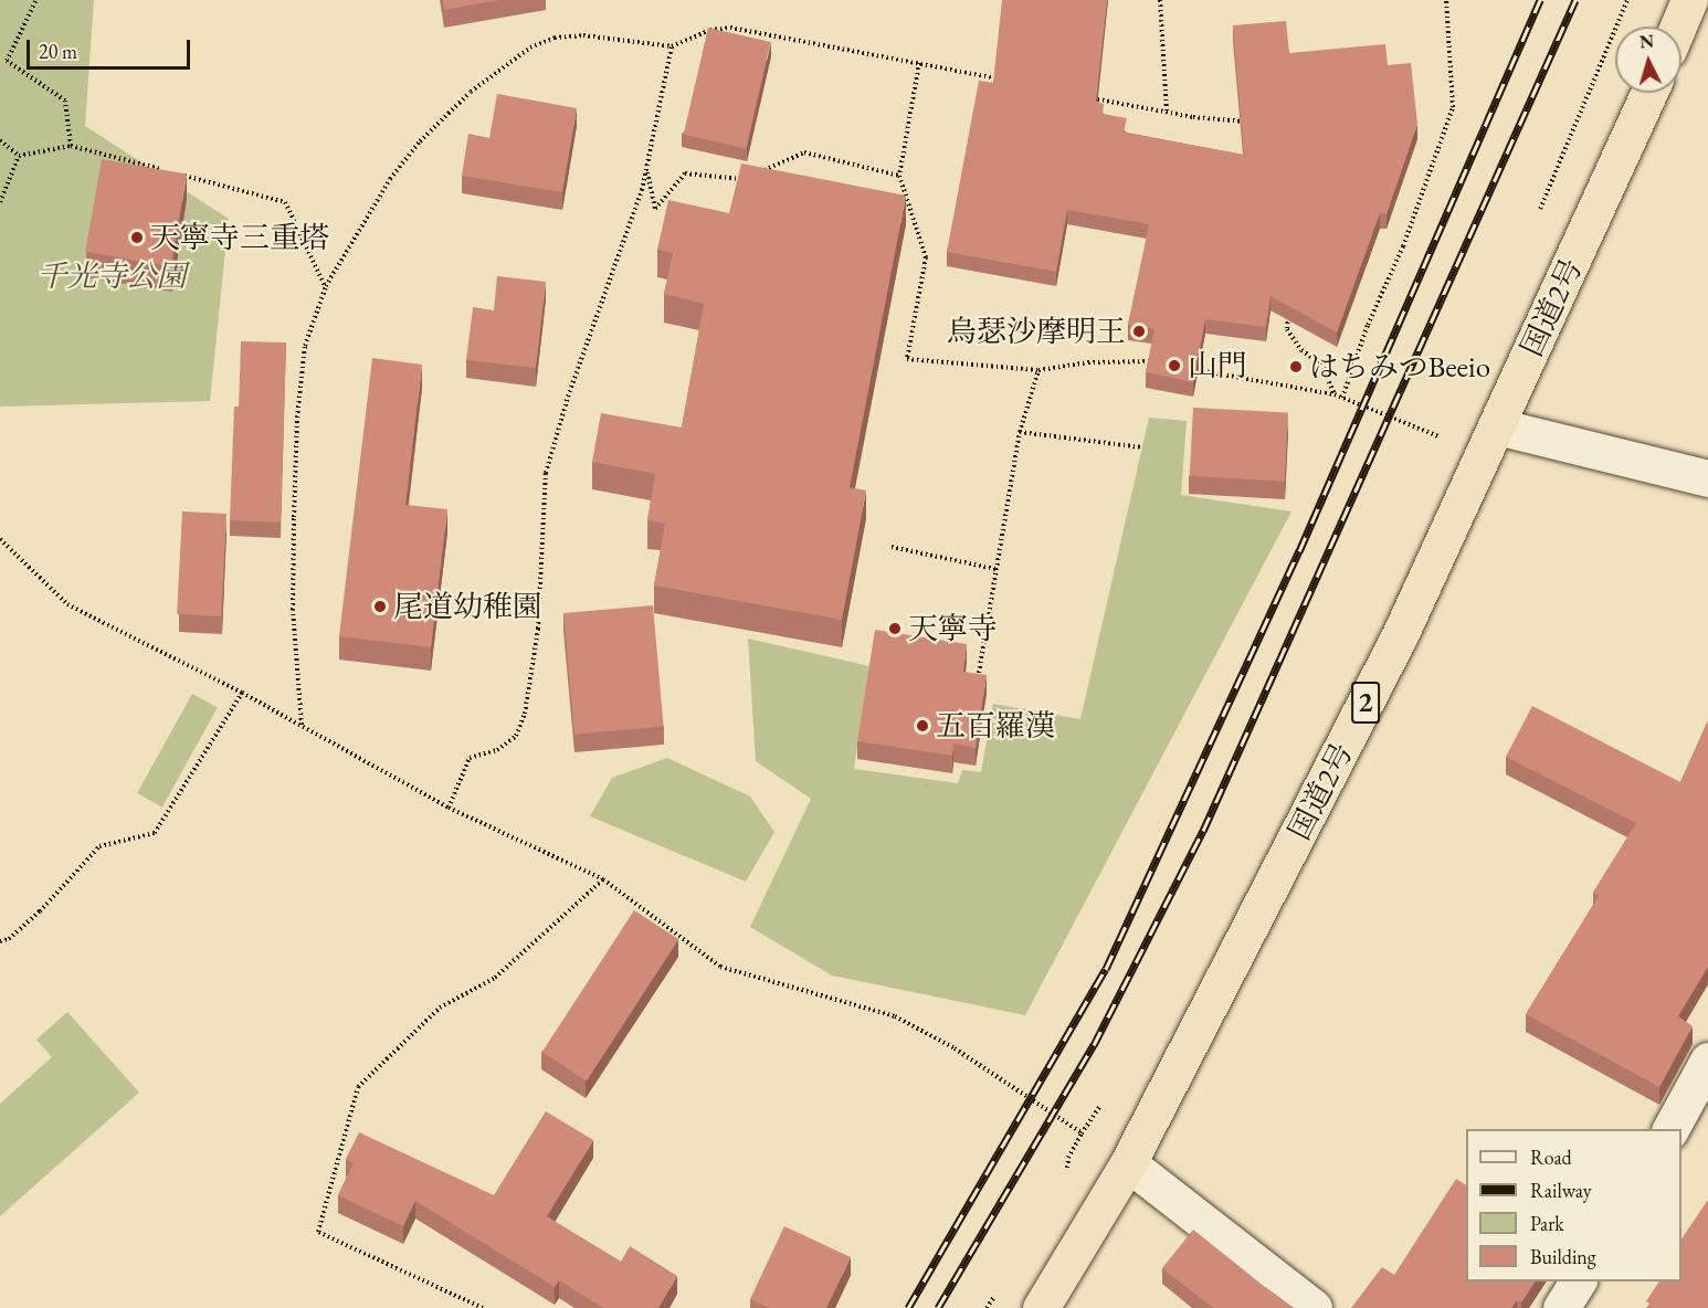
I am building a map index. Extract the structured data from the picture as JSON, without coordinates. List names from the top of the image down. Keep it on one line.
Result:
{"streets":{"highway":["国道2号","2"]},"parks":["千光寺公園"],"places":["天寧寺三重塔","烏瑟沙摩明王","山門","はちみつBeeio","尾道幼稚園","天寧寺","五百羅漢"],"legend":["Road","Railway","Park","Building"],"scale_bar":"20 m","north":"top"}
